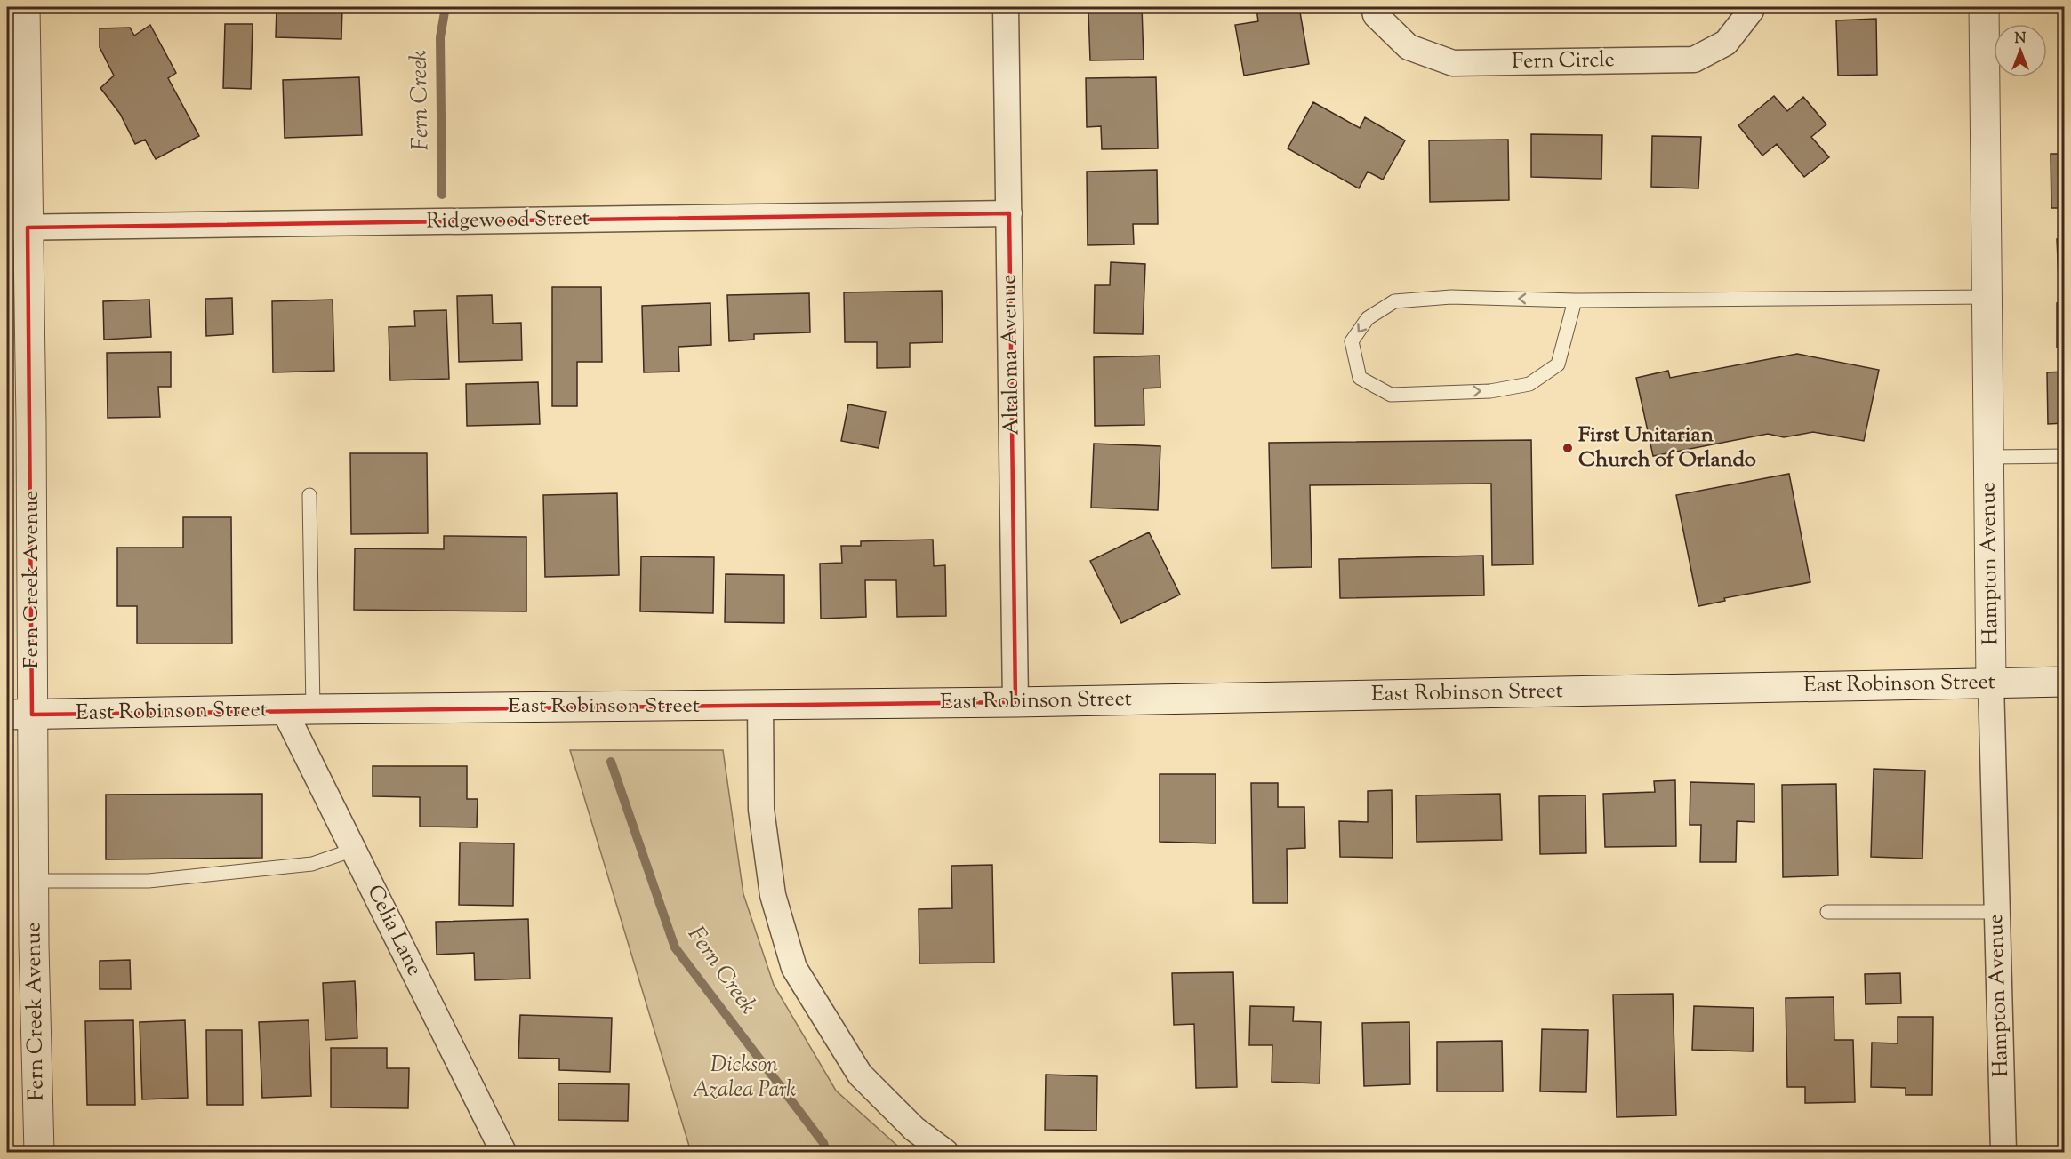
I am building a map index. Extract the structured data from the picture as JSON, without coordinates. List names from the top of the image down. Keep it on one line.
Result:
{"streets":{"main road":["Hampton Avenue","Fern Creek Avenue","East Robinson Street"],"street":["Fern Circle","Ridgewood Street","Altaloma Avenue","Celia Lane"]},"crossings":[["Ridgewood Street","Altaloma Avenue"],["Ridgewood Street","Fern Creek Avenue"],["Altaloma Avenue","East Robinson Street"],["Hampton Avenue","East Robinson Street"],["Fern Creek Avenue","East Robinson Street"],["East Robinson Street","Celia Lane"]],"water":["Fern Creek"],"parks":["Dickson Azalea Park"],"places":["First Unitarian Church of Orlando"],"north":"top"}
